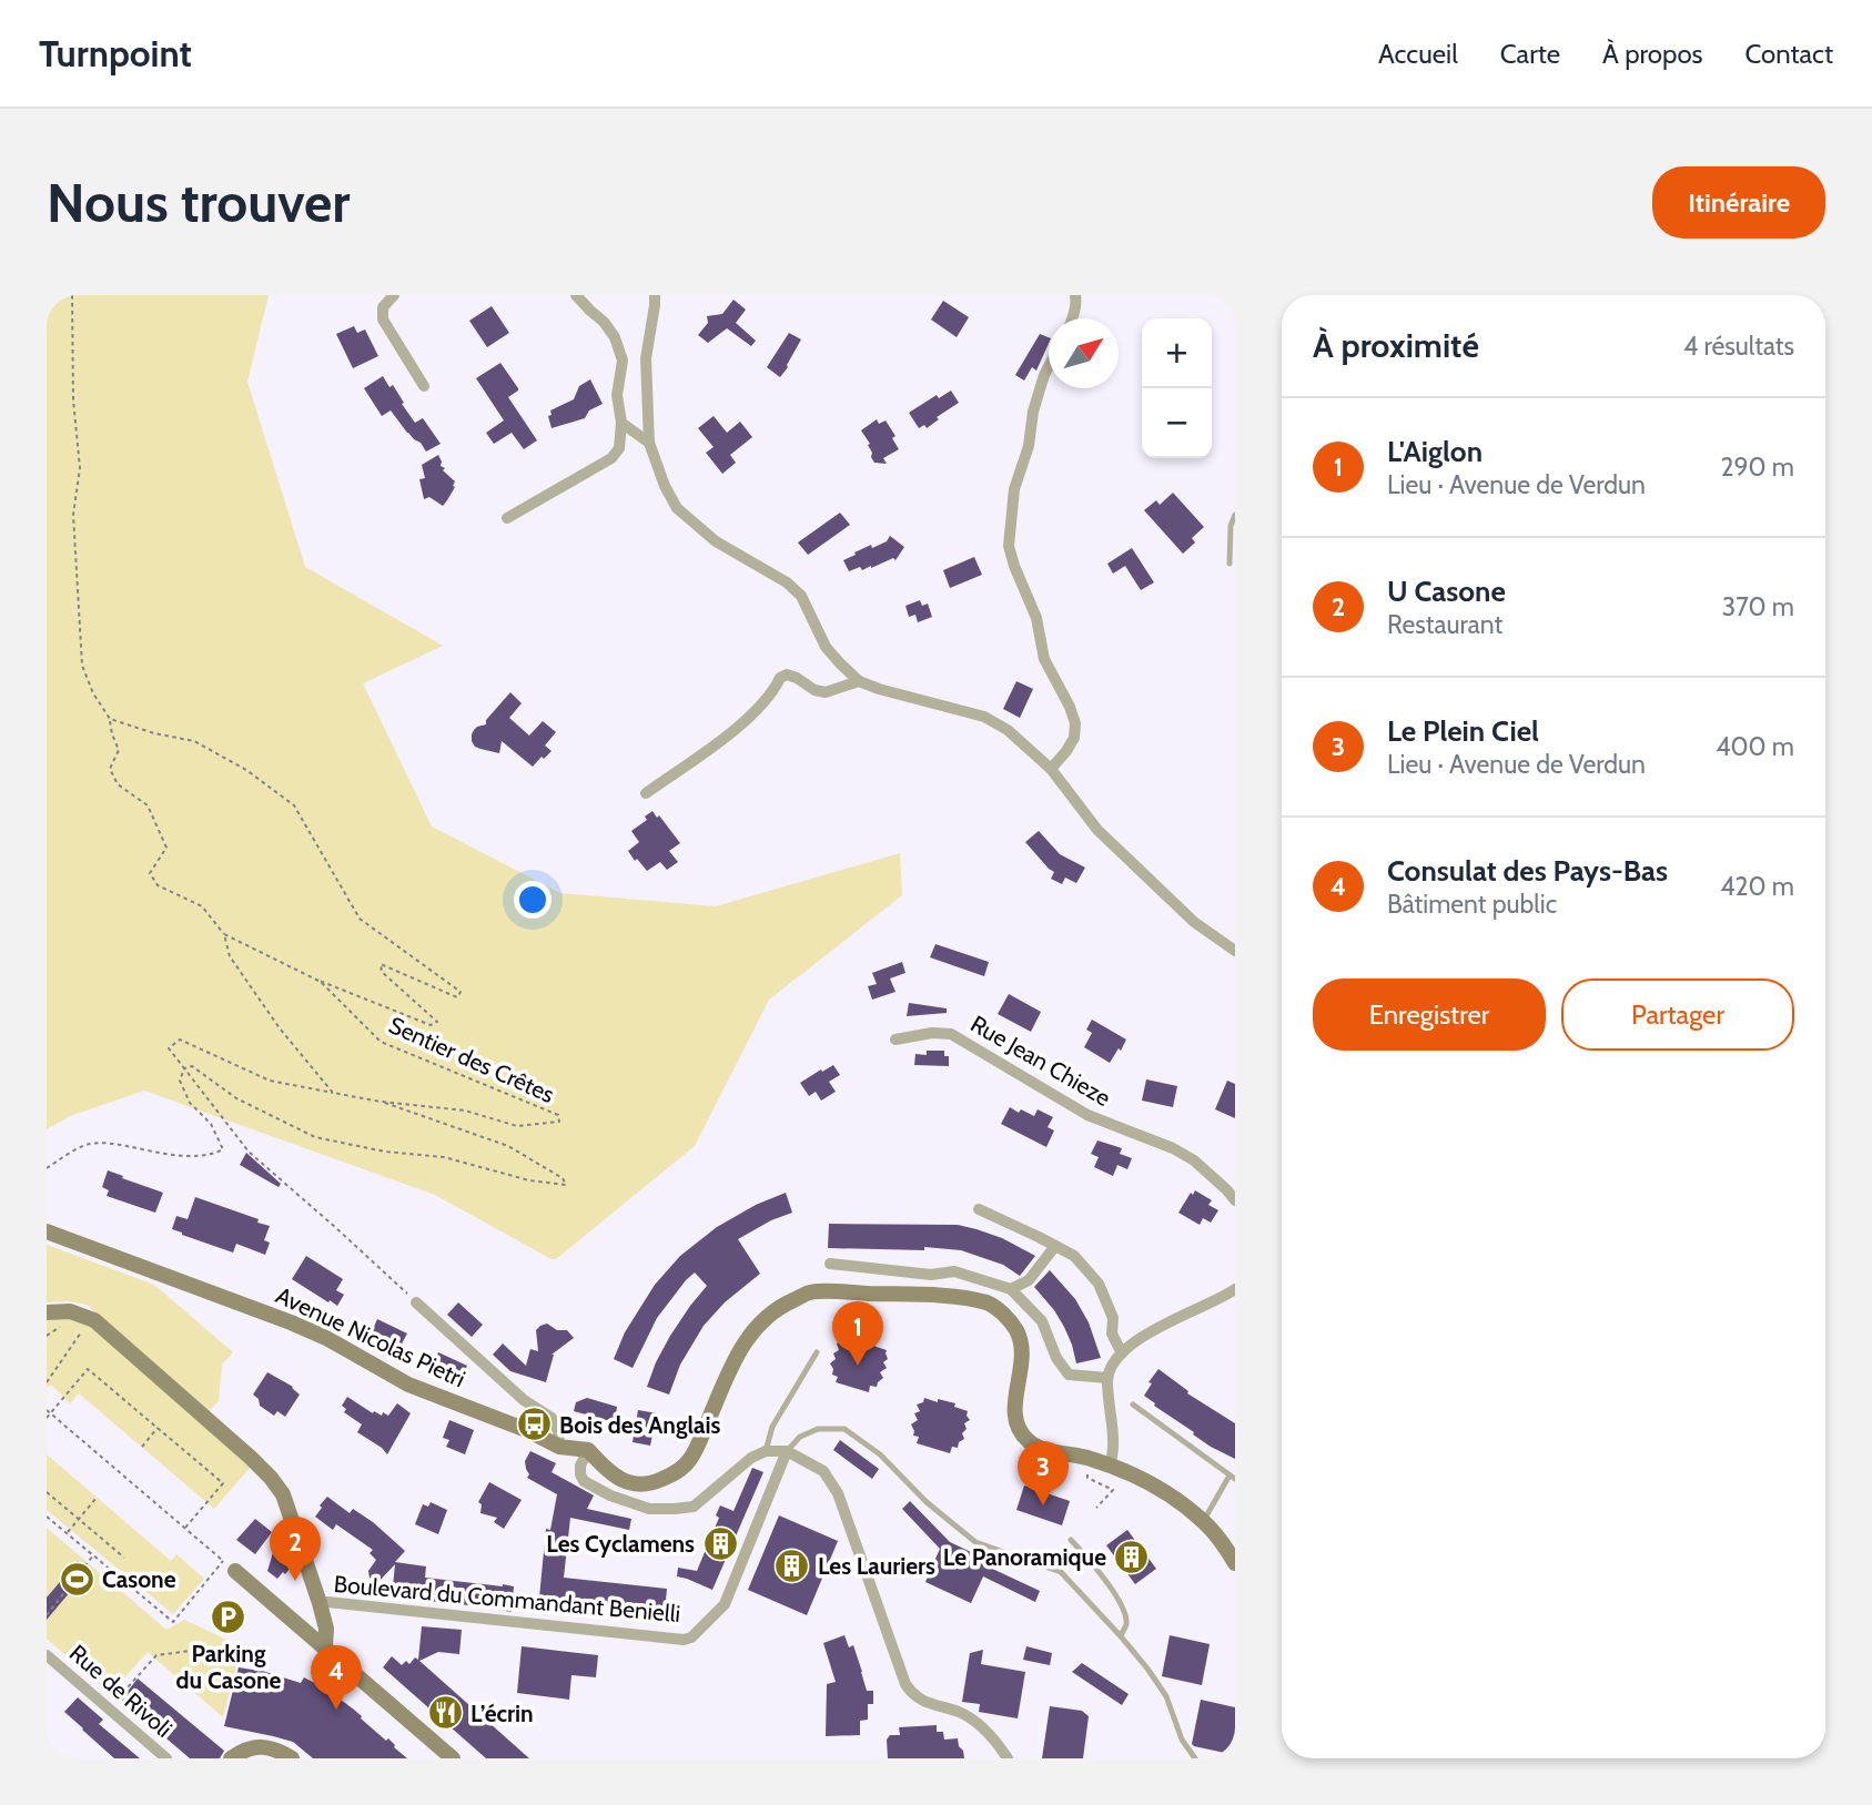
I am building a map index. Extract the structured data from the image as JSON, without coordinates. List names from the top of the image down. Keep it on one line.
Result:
{"streets":{"main road":["Avenue Nicolas Pietri"],"street":["Rue Jean Chieze","Boulevard du Commandant Benielli","Rue de Rivoli"],"path":["Sentier des Crêtes"]},"places":{"bus stop":["Bois des Anglais"],"building":["Les Cyclamens","Le Panoramique","Les Lauriers"],"sports":["Casone"],"parking":["Parking du Casone"],"restaurant":["L’écrin"]},"north":"top right","page":{"header":"Turnpoint","nav":["Accueil","Carte","À propos","Contact"],"buttons":["Itinéraire",["Enregistrer","Partager"]],"title":"Nous trouver","heading":["À proximité","4 résultats"],"map_buttons":["+","−"],"list":[{"mark":"1","name":"L'Aiglon","note":"Lieu · Avenue de Verdun","value":"290 m"},{"mark":"2","name":"U Casone","note":"Restaurant","value":"370 m"},{"mark":"3","name":"Le Plein Ciel","note":"Lieu · Avenue de Verdun","value":"400 m"},{"mark":"4","name":"Consulat des Pays-Bas","note":"Bâtiment public","value":"420 m"}],"pins":["1","3","2","4"]}}
